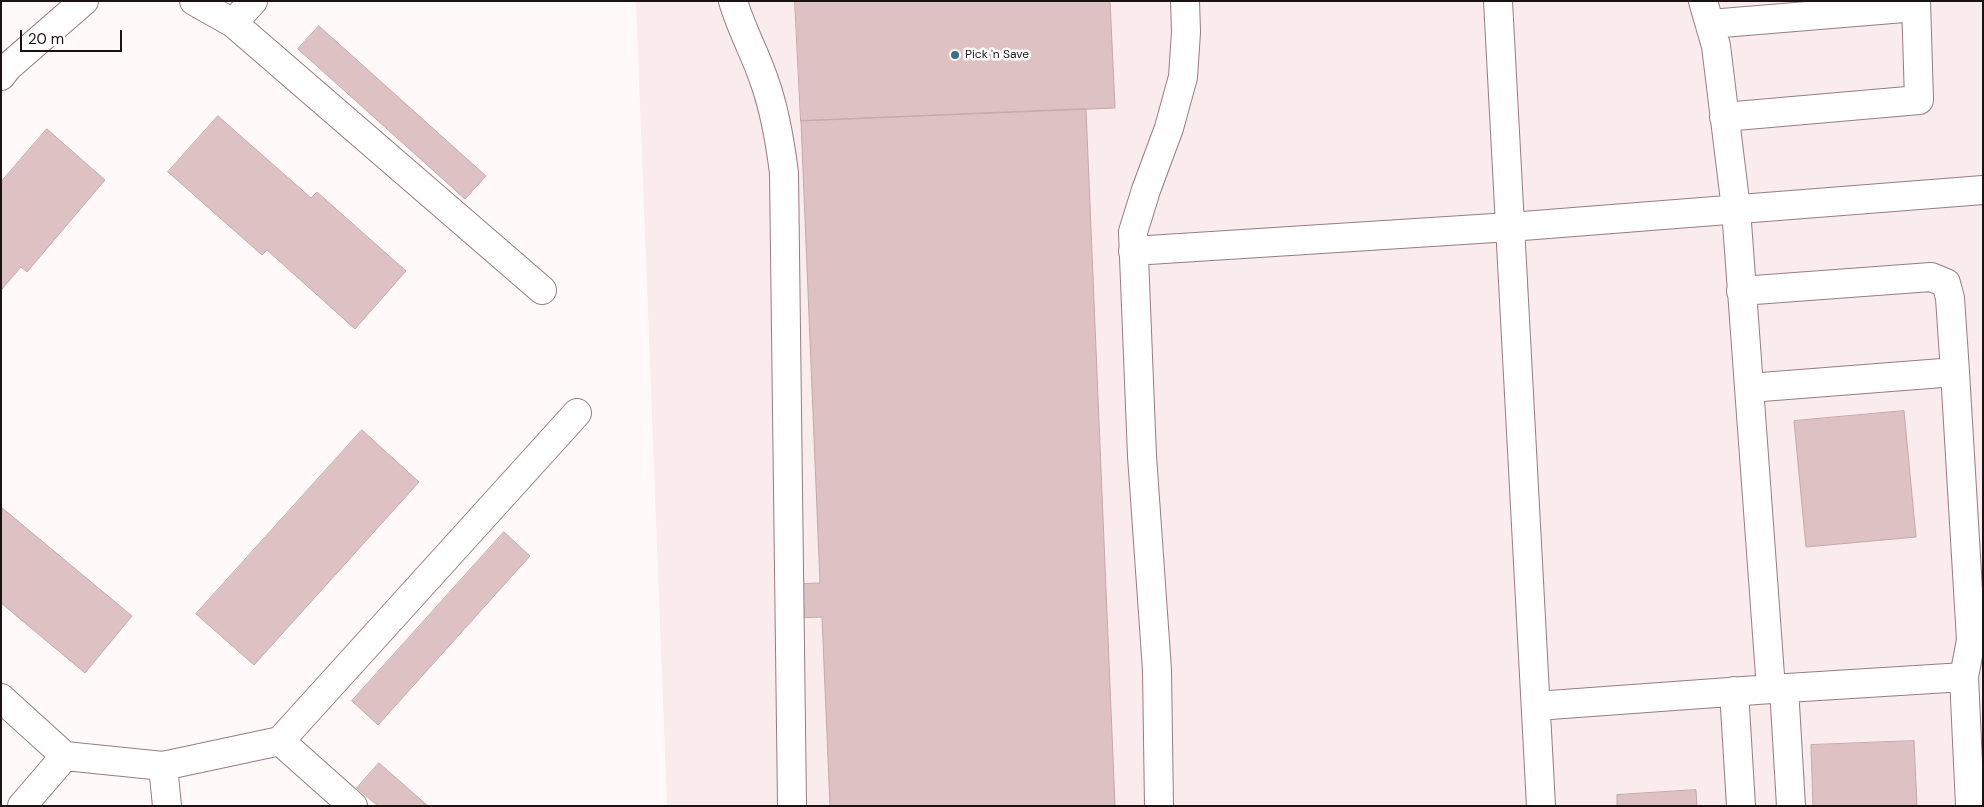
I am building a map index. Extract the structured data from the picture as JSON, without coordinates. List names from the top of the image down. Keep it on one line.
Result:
{"places":["Pick 'n Save"],"scale_bar":"20 m"}
